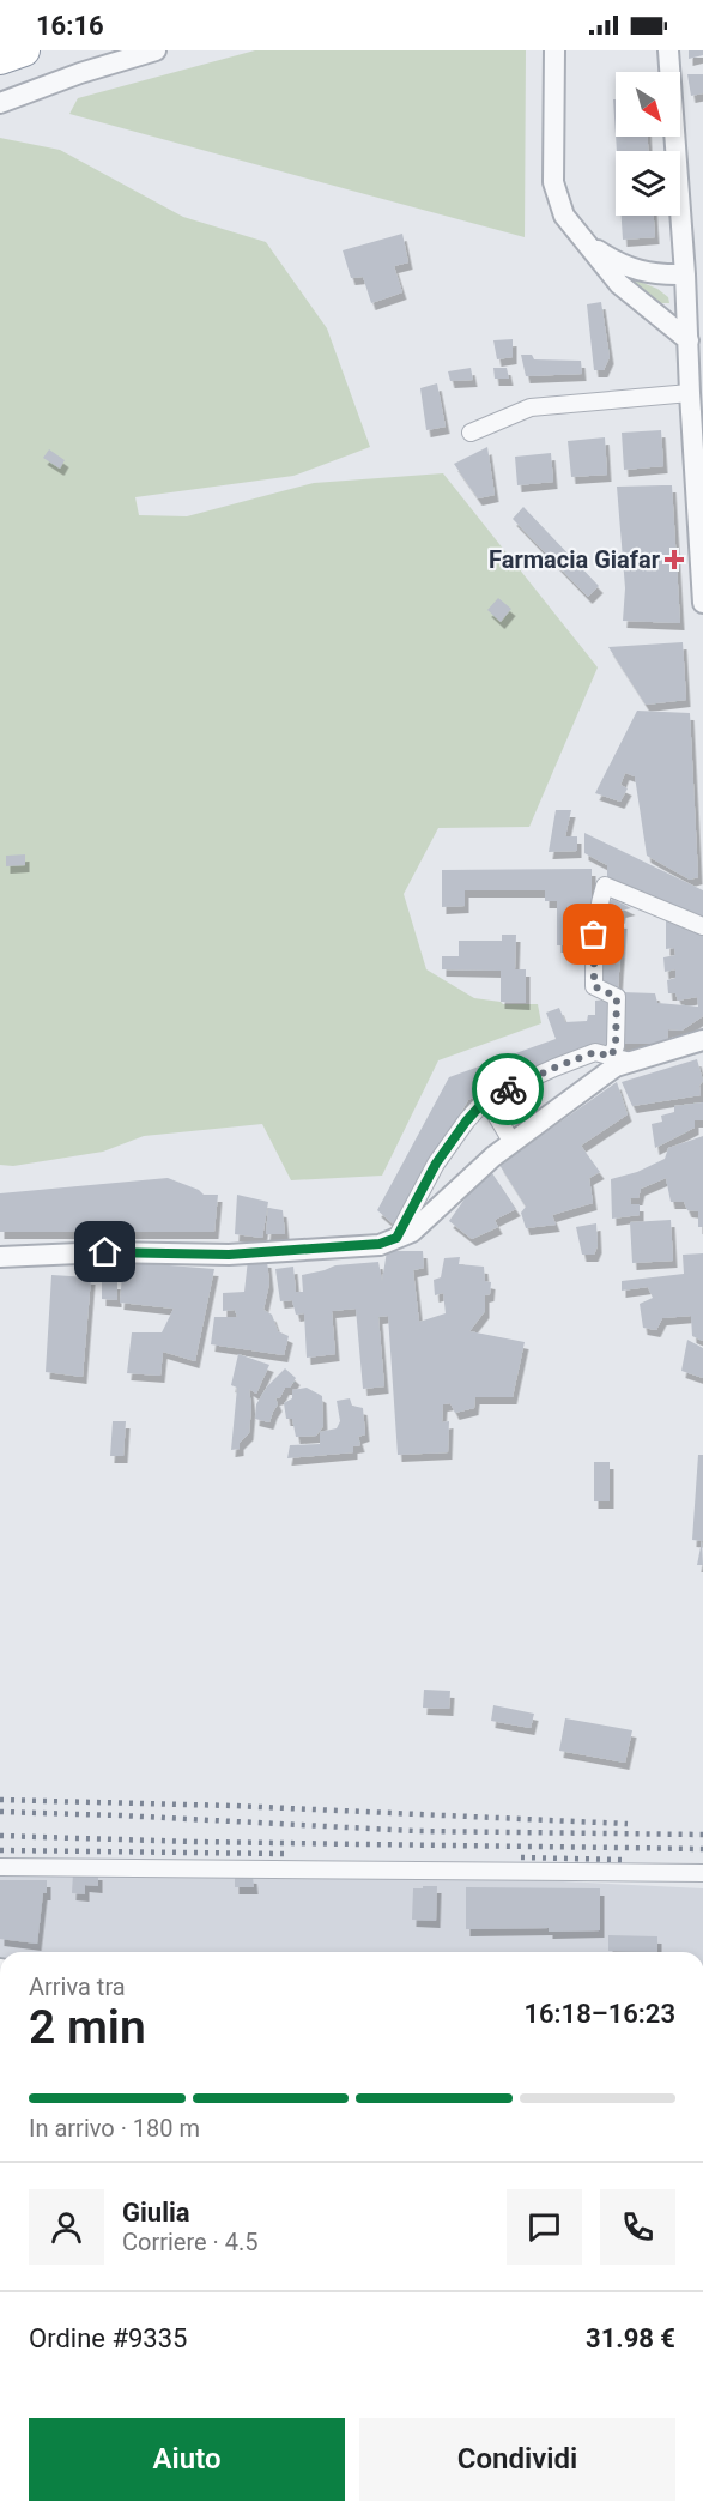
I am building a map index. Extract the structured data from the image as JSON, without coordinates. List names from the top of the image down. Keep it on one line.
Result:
{"places":{"health":["Farmacia Giafar"]},"north":"bottom right","page":{"status":"16:16","heading":["2 min","Arriva tra","16:18–16:23"],"panel":["Giulia","Corriere · 4.5","Ordine #9335","31.98 €"],"bar":"In arrivo · 180 m","buttons":["Aiuto","Condividi"]}}
